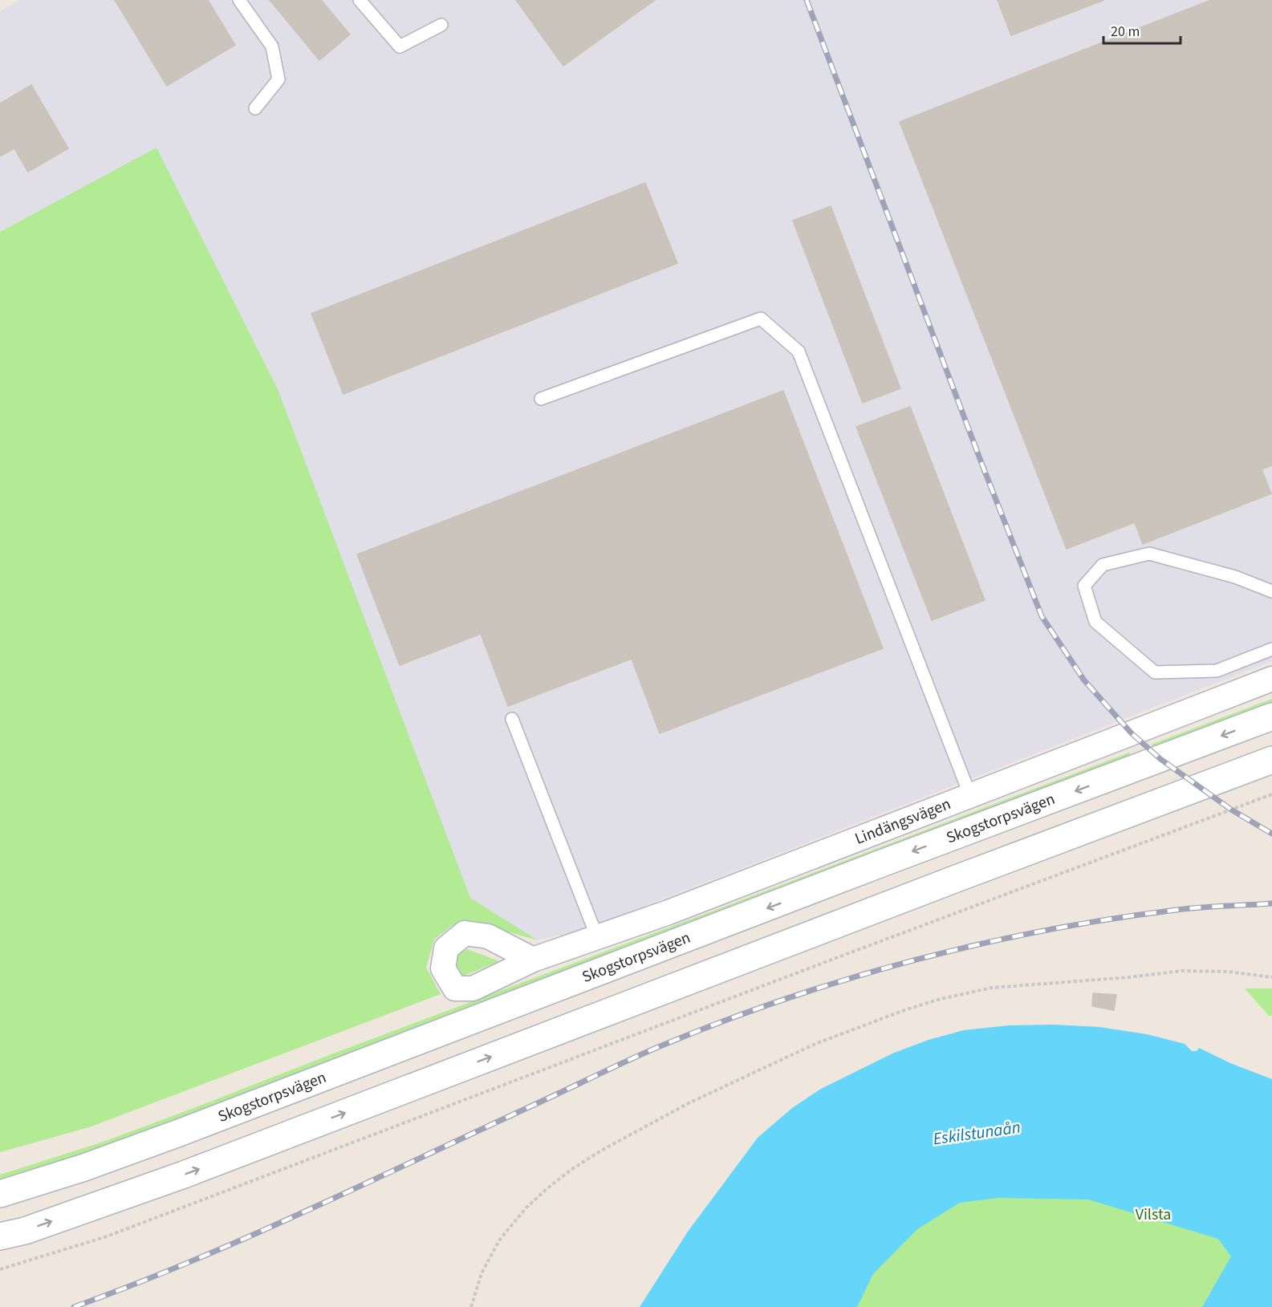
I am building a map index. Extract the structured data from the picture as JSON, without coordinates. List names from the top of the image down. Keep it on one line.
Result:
{"streets":{"main road":["Skogstorpsvägen"],"street":["Lindängsvägen"]},"water":["Eskilstunaån"],"parks":["Vilsta"],"scale_bar":"20 m"}
